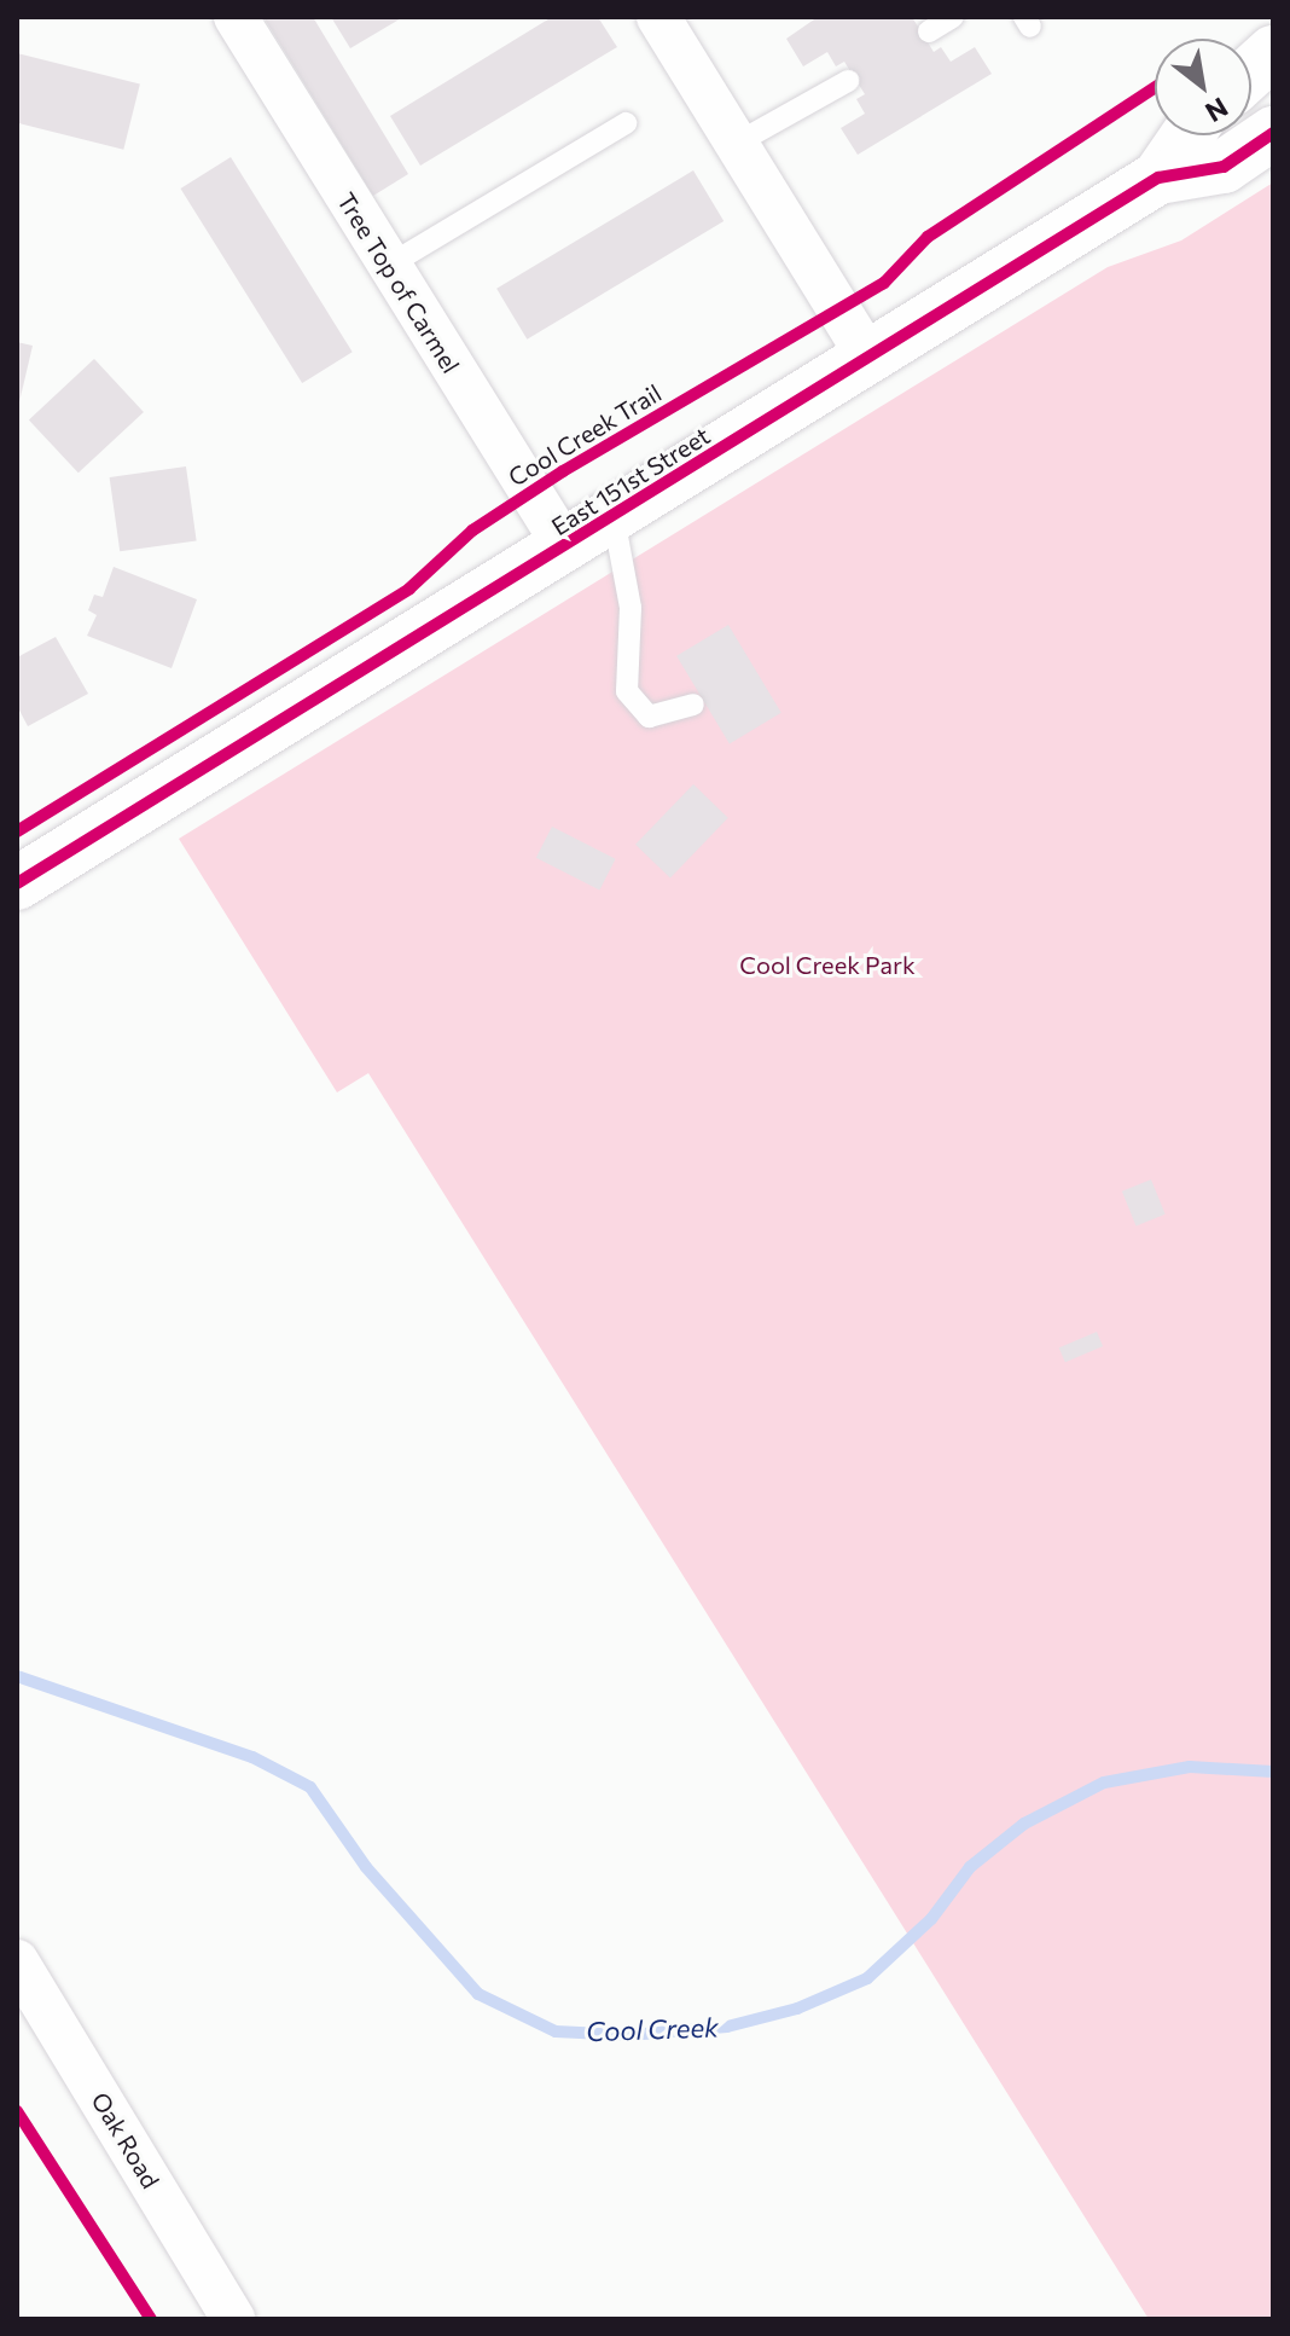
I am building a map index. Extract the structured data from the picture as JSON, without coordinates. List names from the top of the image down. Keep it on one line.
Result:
{"streets":{"street":["Tree Top of Carmel","East 151st Street","Oak Road"],"cycle path":["Cool Creek Trail"]},"crossings":[["Tree Top of Carmel","East 151st Street"]],"water":["Cool Creek"],"parks":["Cool Creek Park"],"north":"bottom right"}
